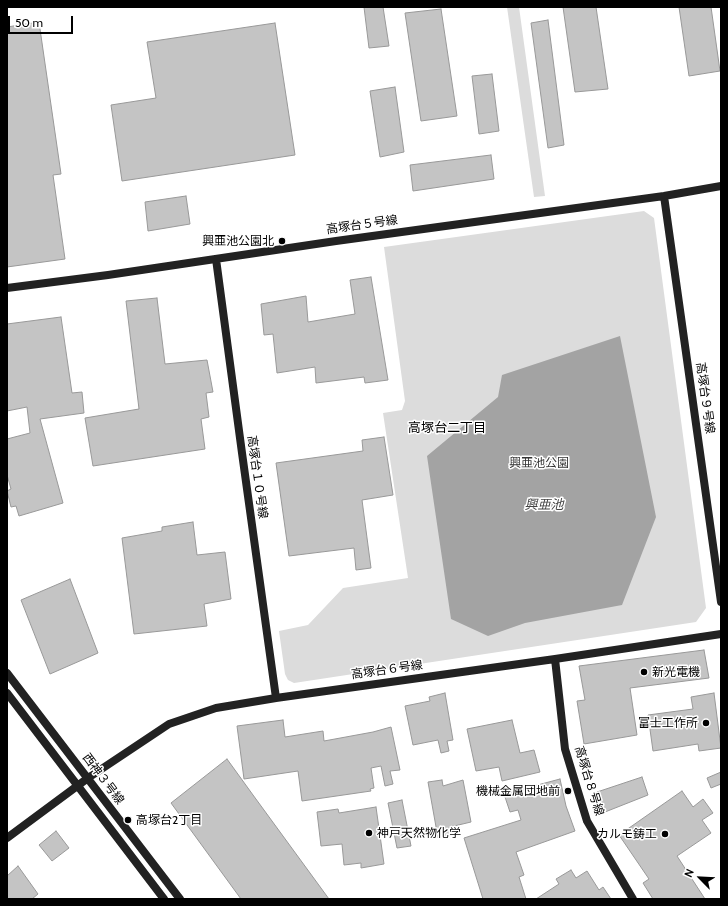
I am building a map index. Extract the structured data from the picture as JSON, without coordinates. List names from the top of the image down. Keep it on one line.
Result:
{"streets":{"street":["高塚台５号線","高塚台９号線","高塚台１０号線","高塚台６号線","西神３号線","高塚台８号線"]},"crossings":[["高塚台５号線","高塚台９号線"],["高塚台５号線","高塚台１０号線"],["高塚台１０号線","高塚台６号線"],["高塚台６号線","西神３号線"],["高塚台６号線","高塚台８号線"]],"districts":["高塚台二丁目"],"water":["興亜池"],"parks":["興亜池公園"],"places":["興亜池公園北","新光電機","富士工作所","機械金属団地前","高塚台2丁目","神戸天然物化学","カルモ鋳工"],"scale_bar":"50 m","north":"top left"}
